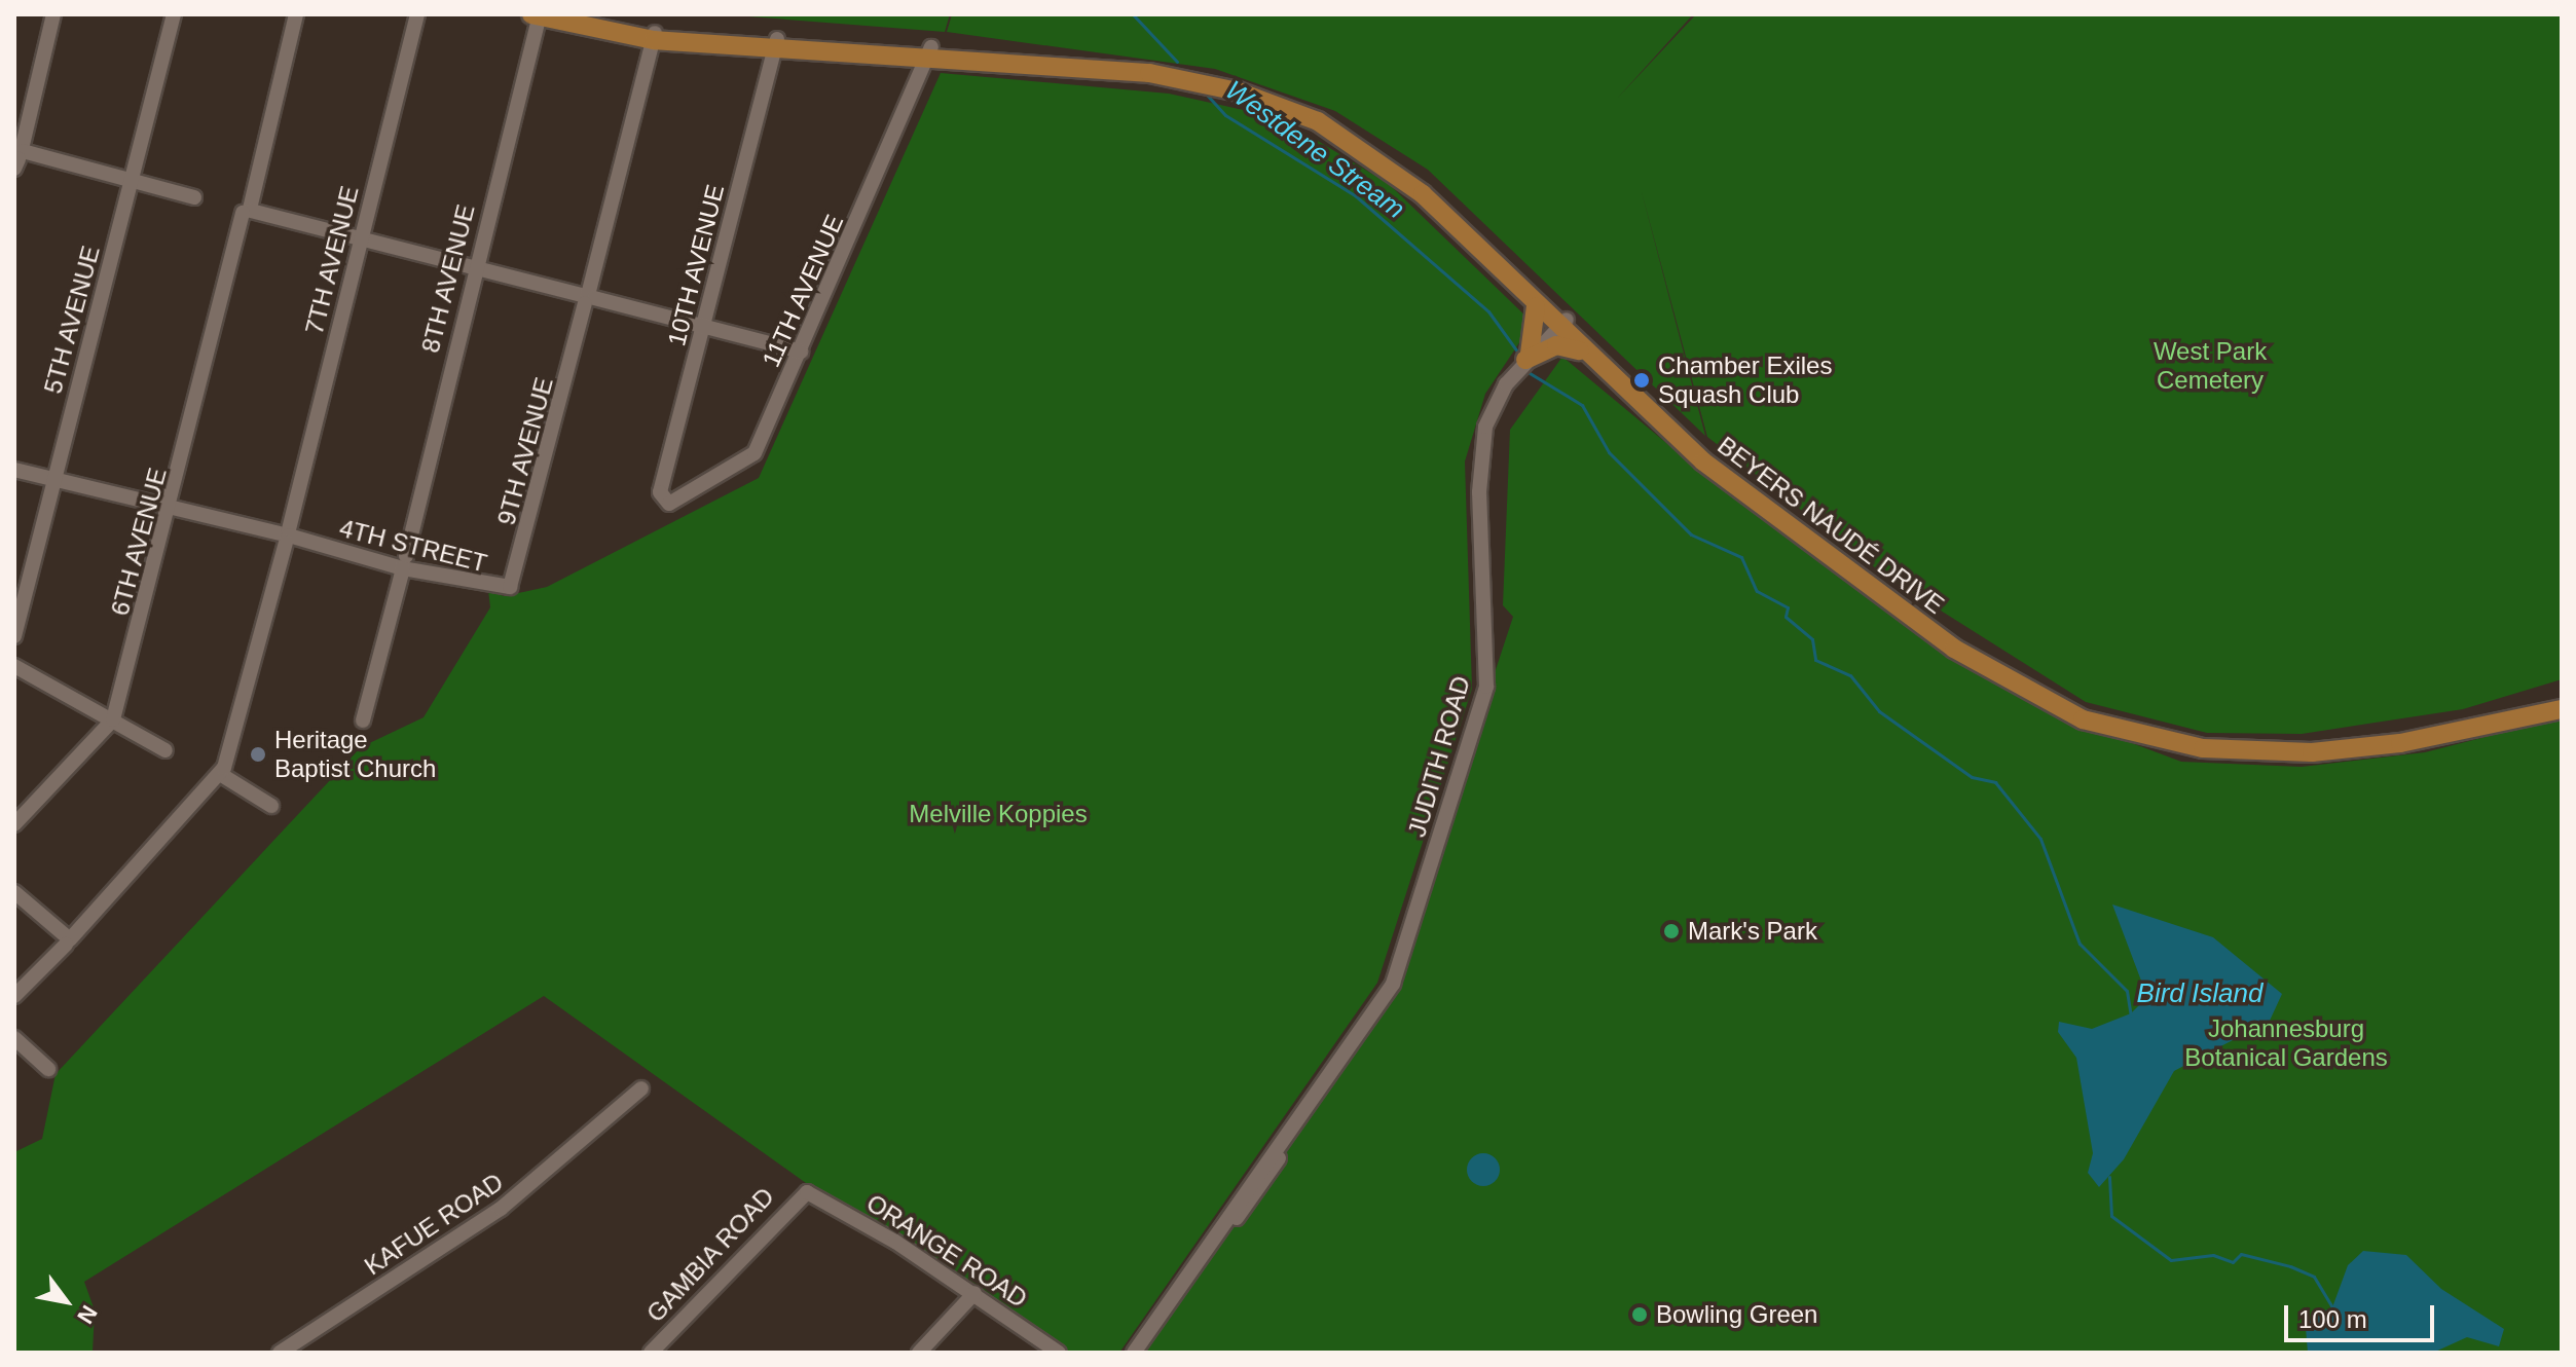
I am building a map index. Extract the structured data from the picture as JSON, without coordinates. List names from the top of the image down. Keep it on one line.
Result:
{"streets":{"main road":["BEYERS NAUDÉ DRIVE"],"street":["7TH AVENUE","10TH AVENUE","8TH AVENUE","11TH AVENUE","5TH AVENUE","9TH AVENUE","6TH AVENUE","4TH STREET","JUDITH ROAD","KAFUE ROAD","ORANGE ROAD","GAMBIA ROAD"]},"crossings":[["7TH AVENUE","4TH STREET"],["10TH AVENUE","11TH AVENUE"],["8TH AVENUE","4TH STREET"],["11TH AVENUE","BEYERS NAUDÉ DRIVE"],["5TH AVENUE","4TH STREET"],["9TH AVENUE","4TH STREET"],["BEYERS NAUDÉ DRIVE","JUDITH ROAD"],["6TH AVENUE","4TH STREET"],["ORANGE ROAD","GAMBIA ROAD"]],"water":["Westdene Stream","Bird Island"],"parks":["West Park Cemetery","Melville Koppies","Johannesburg Botanical Gardens"],"places":["Chamber Exiles Squash Club","Heritage Baptist Church","Mark's Park","Bowling Green"],"scale_bar":"100 m","north":"bottom right"}
